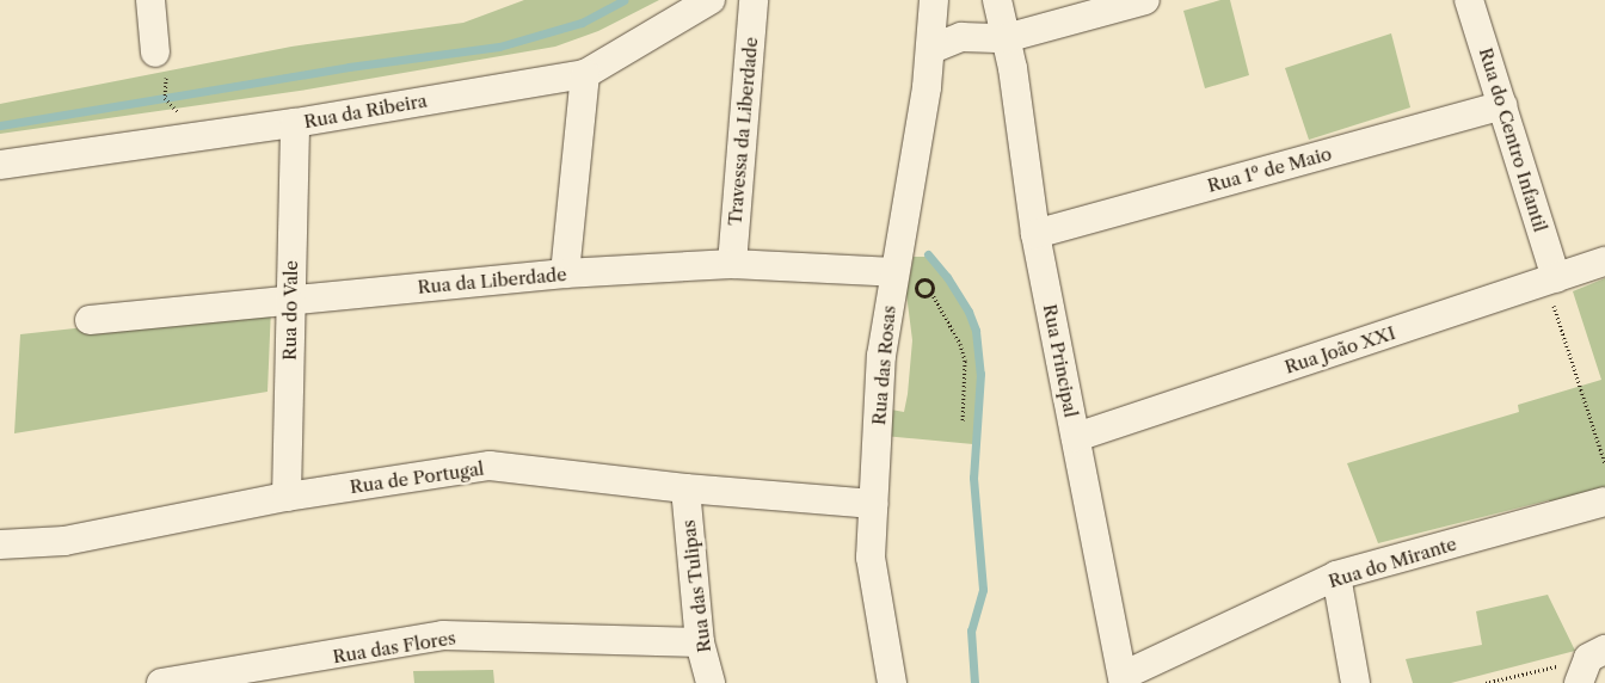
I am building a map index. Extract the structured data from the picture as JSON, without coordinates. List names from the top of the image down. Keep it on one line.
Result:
{"streets":{"street":["Rua da Ribeira","Travessa da Liberdade","Rua do Centro Infantil","Rua 1º de Maio","Rua da Liberdade","Rua do Vale","Rua João XXI","Rua Principal","Rua das Rosas","Rua de Portugal","Rua do Mirante","Rua das Tulipas","Rua das Flores"]},"crossings":[["Rua da Ribeira","Rua do Vale"],["Travessa da Liberdade","Rua da Liberdade"],["Rua do Centro Infantil","Rua 1º de Maio"],["Rua do Centro Infantil","Rua João XXI"],["Rua 1º de Maio","Rua Principal"],["Rua da Liberdade","Rua do Vale"],["Rua da Liberdade","Rua das Rosas"],["Rua do Vale","Rua de Portugal"],["Rua João XXI","Rua Principal"],["Rua Principal","Rua do Mirante"],["Rua das Rosas","Rua de Portugal"],["Rua de Portugal","Rua das Tulipas"],["Rua das Tulipas","Rua das Flores"]]}
